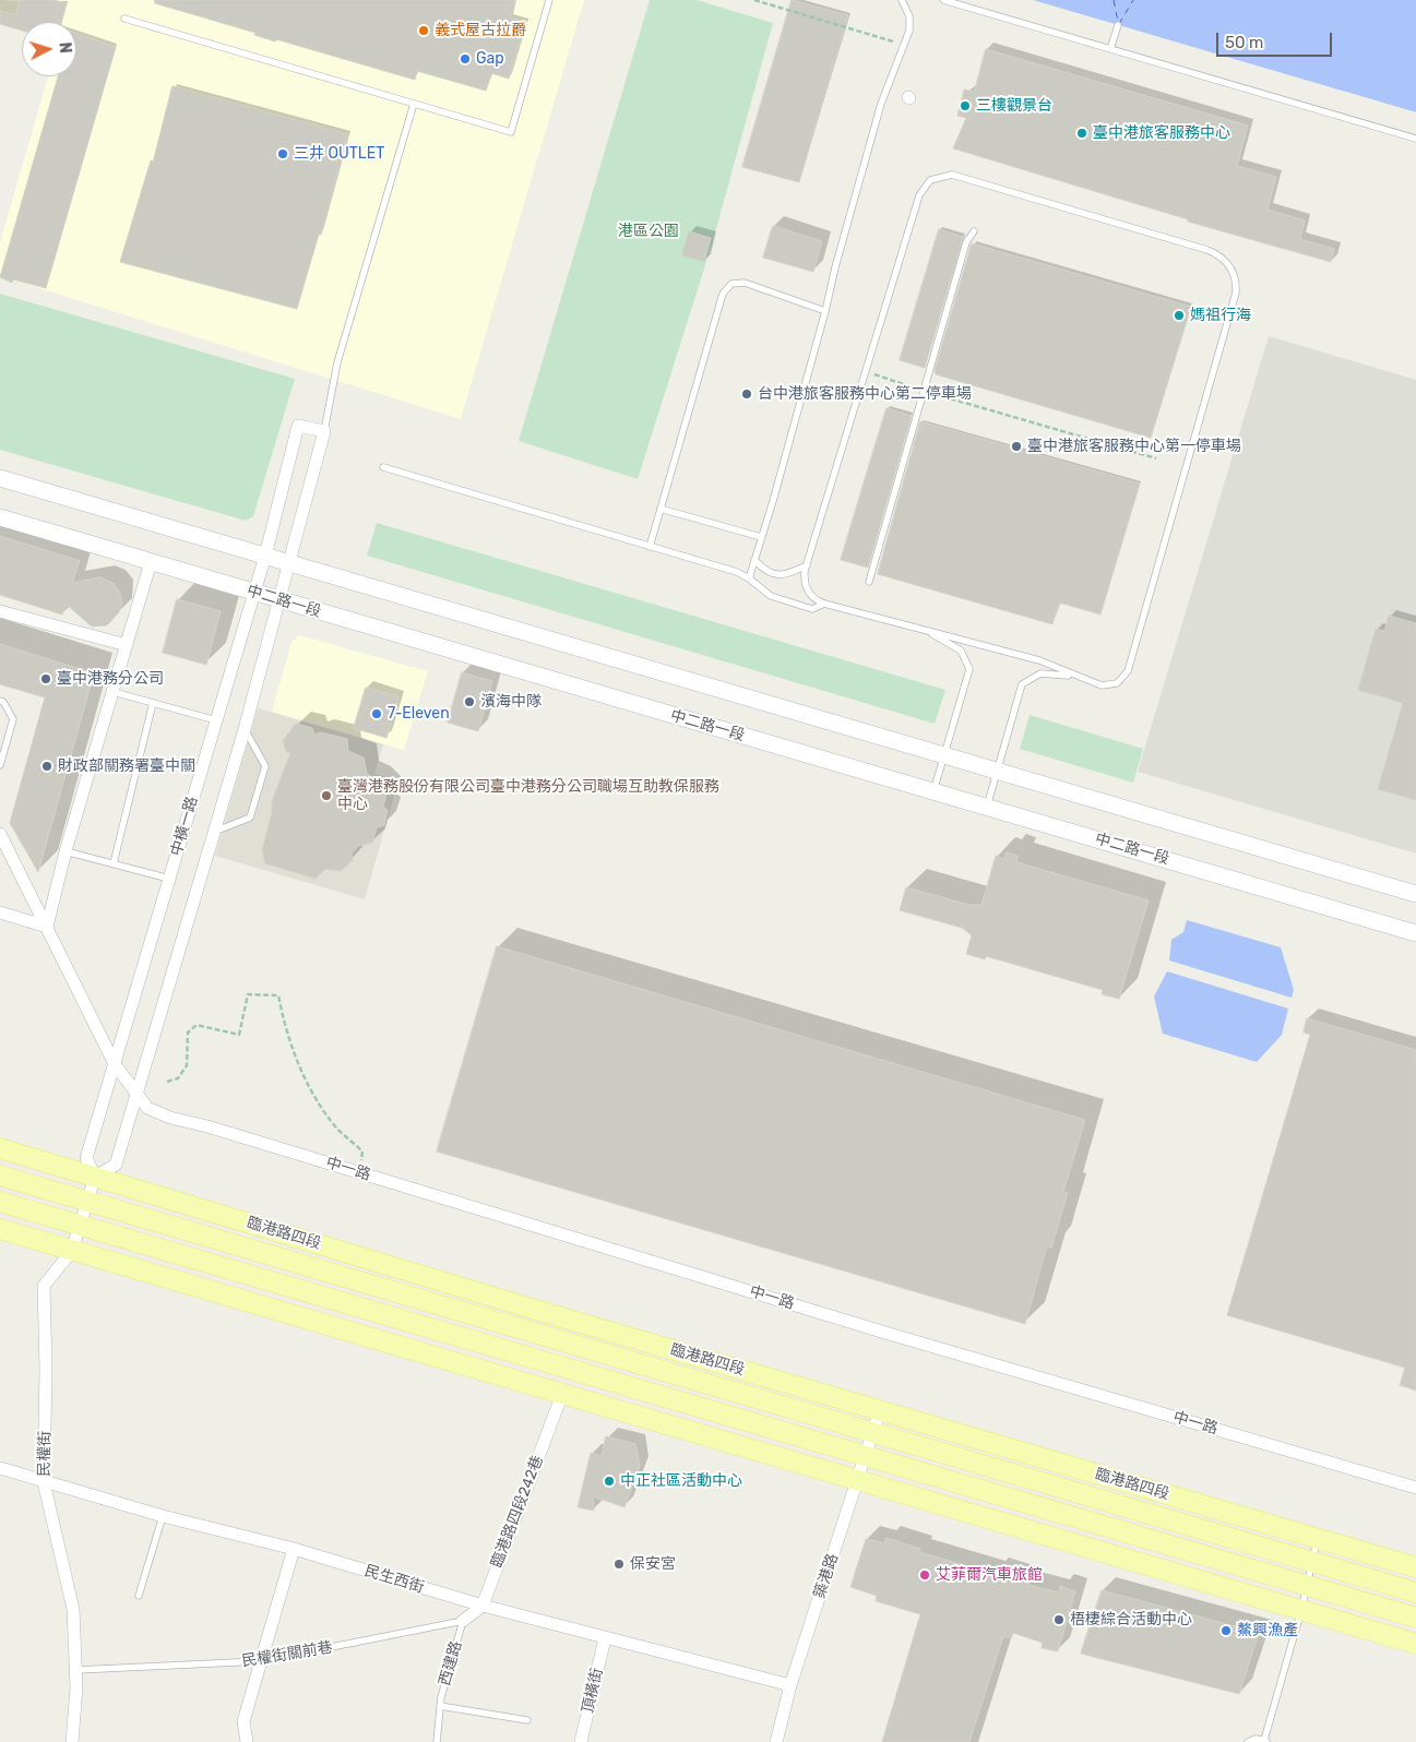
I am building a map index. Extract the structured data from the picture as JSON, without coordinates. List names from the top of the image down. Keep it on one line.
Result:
{"streets":{"main road":["臨港路四段"],"street":["中二路一段","中橫一路","中一路","民權街","臨港路四段242巷","築港路","民生西街","頂橫街"],"lane":["民權街關前巷","西建路"]},"crossings":[["中二路一段","中橫一路"],["中橫一路","中一路"],["中橫一路","臨港路四段"],["中橫一路","民權街"],["臨港路四段","民權街"],["臨港路四段","築港路"],["民權街","民生西街"],["民權街","民權街關前巷"],["臨港路四段242巷","民生西街"],["築港路","民生西街"],["民生西街","頂橫街"],["民權街關前巷","西建路"]],"parks":["港區公園"],"places":["義式屋古拉爵","Gap","三樓觀景台","臺中港旅客服務中心","三井 OUTLET","媽祖行海","台中港旅客服務中心第二停車場","臺中港旅客服務中心第一停車場","臺中港務分公司","濱海中隊","7-Eleven","財政部關務署臺中關","臺灣港務股份有限公司臺中港務分公司職場互助教保服務 中心","中正社區活動中心","保安宮","艾菲爾汽車旅館","梧棲綜合活動中心","鰲興漁產"],"scale_bar":"50 m","north":"right"}
